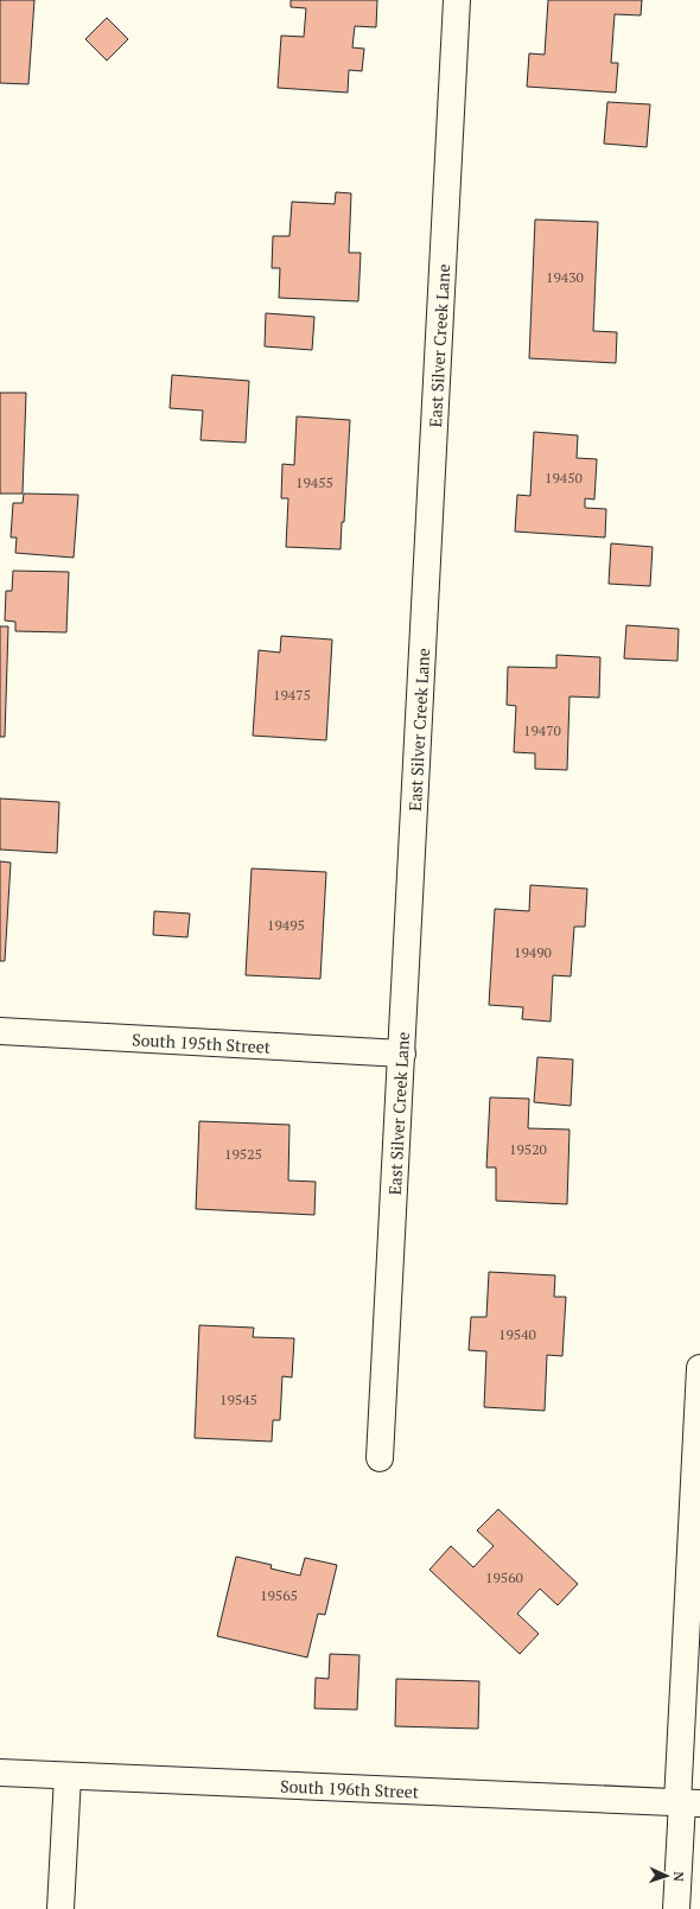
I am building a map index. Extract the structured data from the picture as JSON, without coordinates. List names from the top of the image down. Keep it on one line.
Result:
{"streets":{"street":["East Silver Creek Lane","South 195th Street","South 196th Street"]},"crossings":[["East Silver Creek Lane","South 195th Street"]],"house_numbers":["19430","19450","19455","19475","19470","19495","19490","19520","19525","19540","19545","19560","19565"],"north":"right"}
